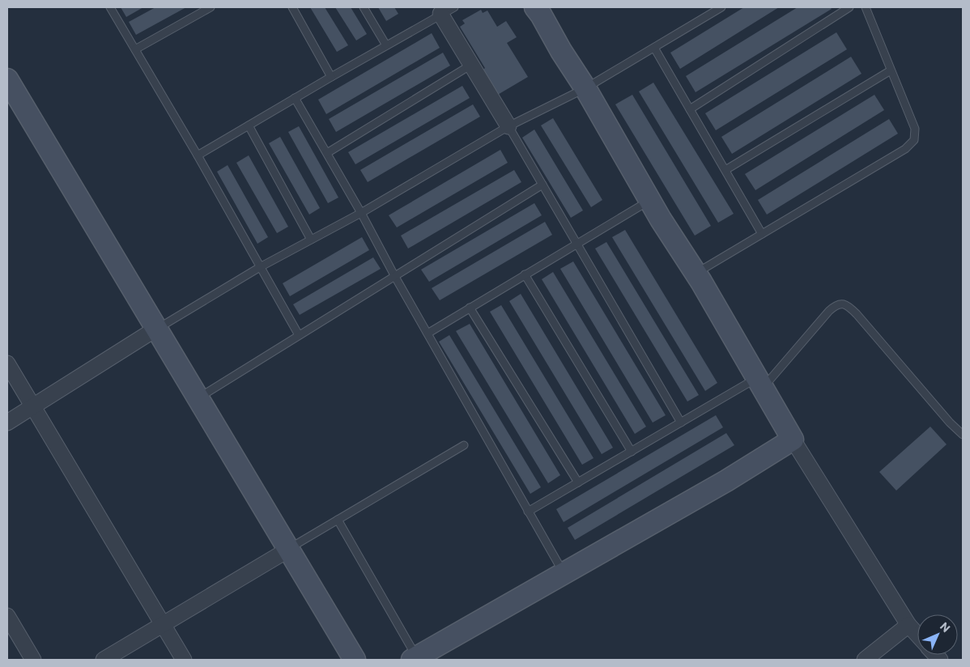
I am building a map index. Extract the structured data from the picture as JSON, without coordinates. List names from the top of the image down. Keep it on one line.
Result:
{"north":"top right"}
